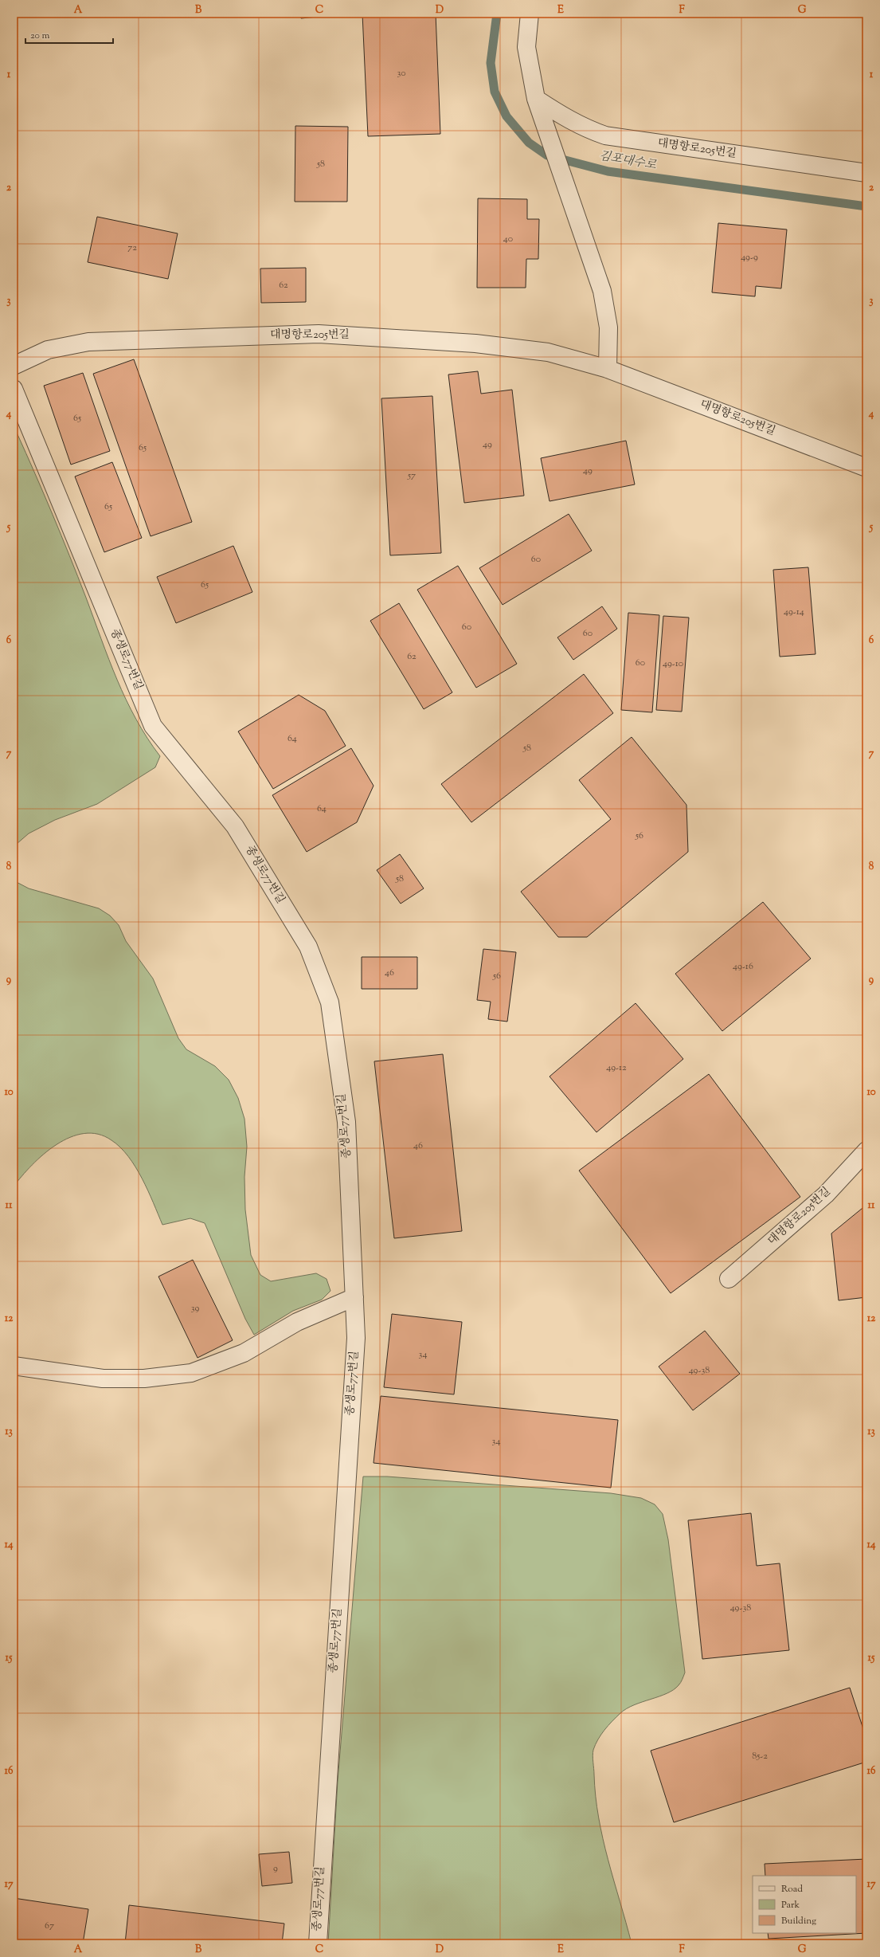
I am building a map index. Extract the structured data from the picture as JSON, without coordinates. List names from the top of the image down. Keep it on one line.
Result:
{"streets":{"lane":["대명항로205번길","종생로77번길"]},"water":["김포대수로"],"house_numbers":["30","58","40","72","49-9","62","65","49","65","49","57","65","60","65","49-14","60","60","62","60","49-10","64","58","64","56","58","49-16","46","56","49-12","46","39","34","49-38","34","49-38","85-2","9","67"],"legend":["Road","Park","Building"],"scale_bar":"20 m","grid":{"columns":["A","B","C","D","E","F","G"],"rows":["1","2","3","4","5","6","7","8","9","10","11","12","13","14","15","16","17"]}}
